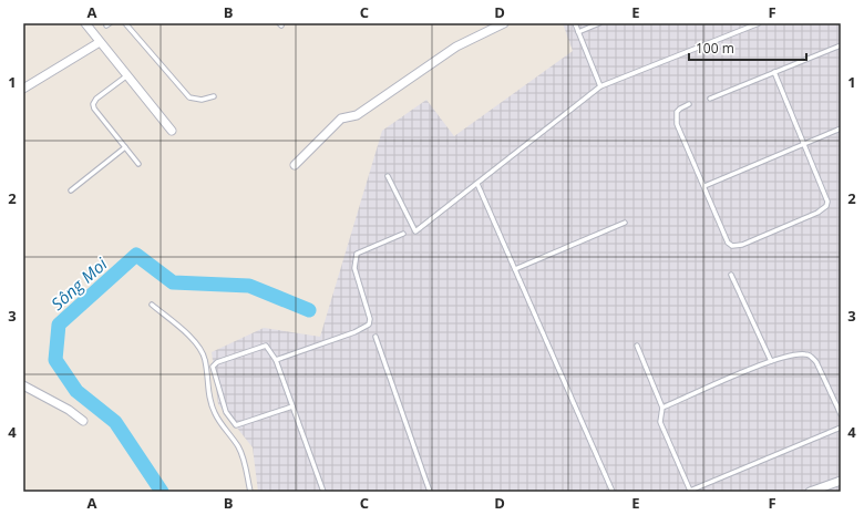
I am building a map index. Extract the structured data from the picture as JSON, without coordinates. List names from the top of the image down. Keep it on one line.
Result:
{"water":["Sông Moi"],"scale_bar":"100 m","grid":{"columns":["A","B","C","D","E","F"],"rows":["1","2","3","4"]}}
